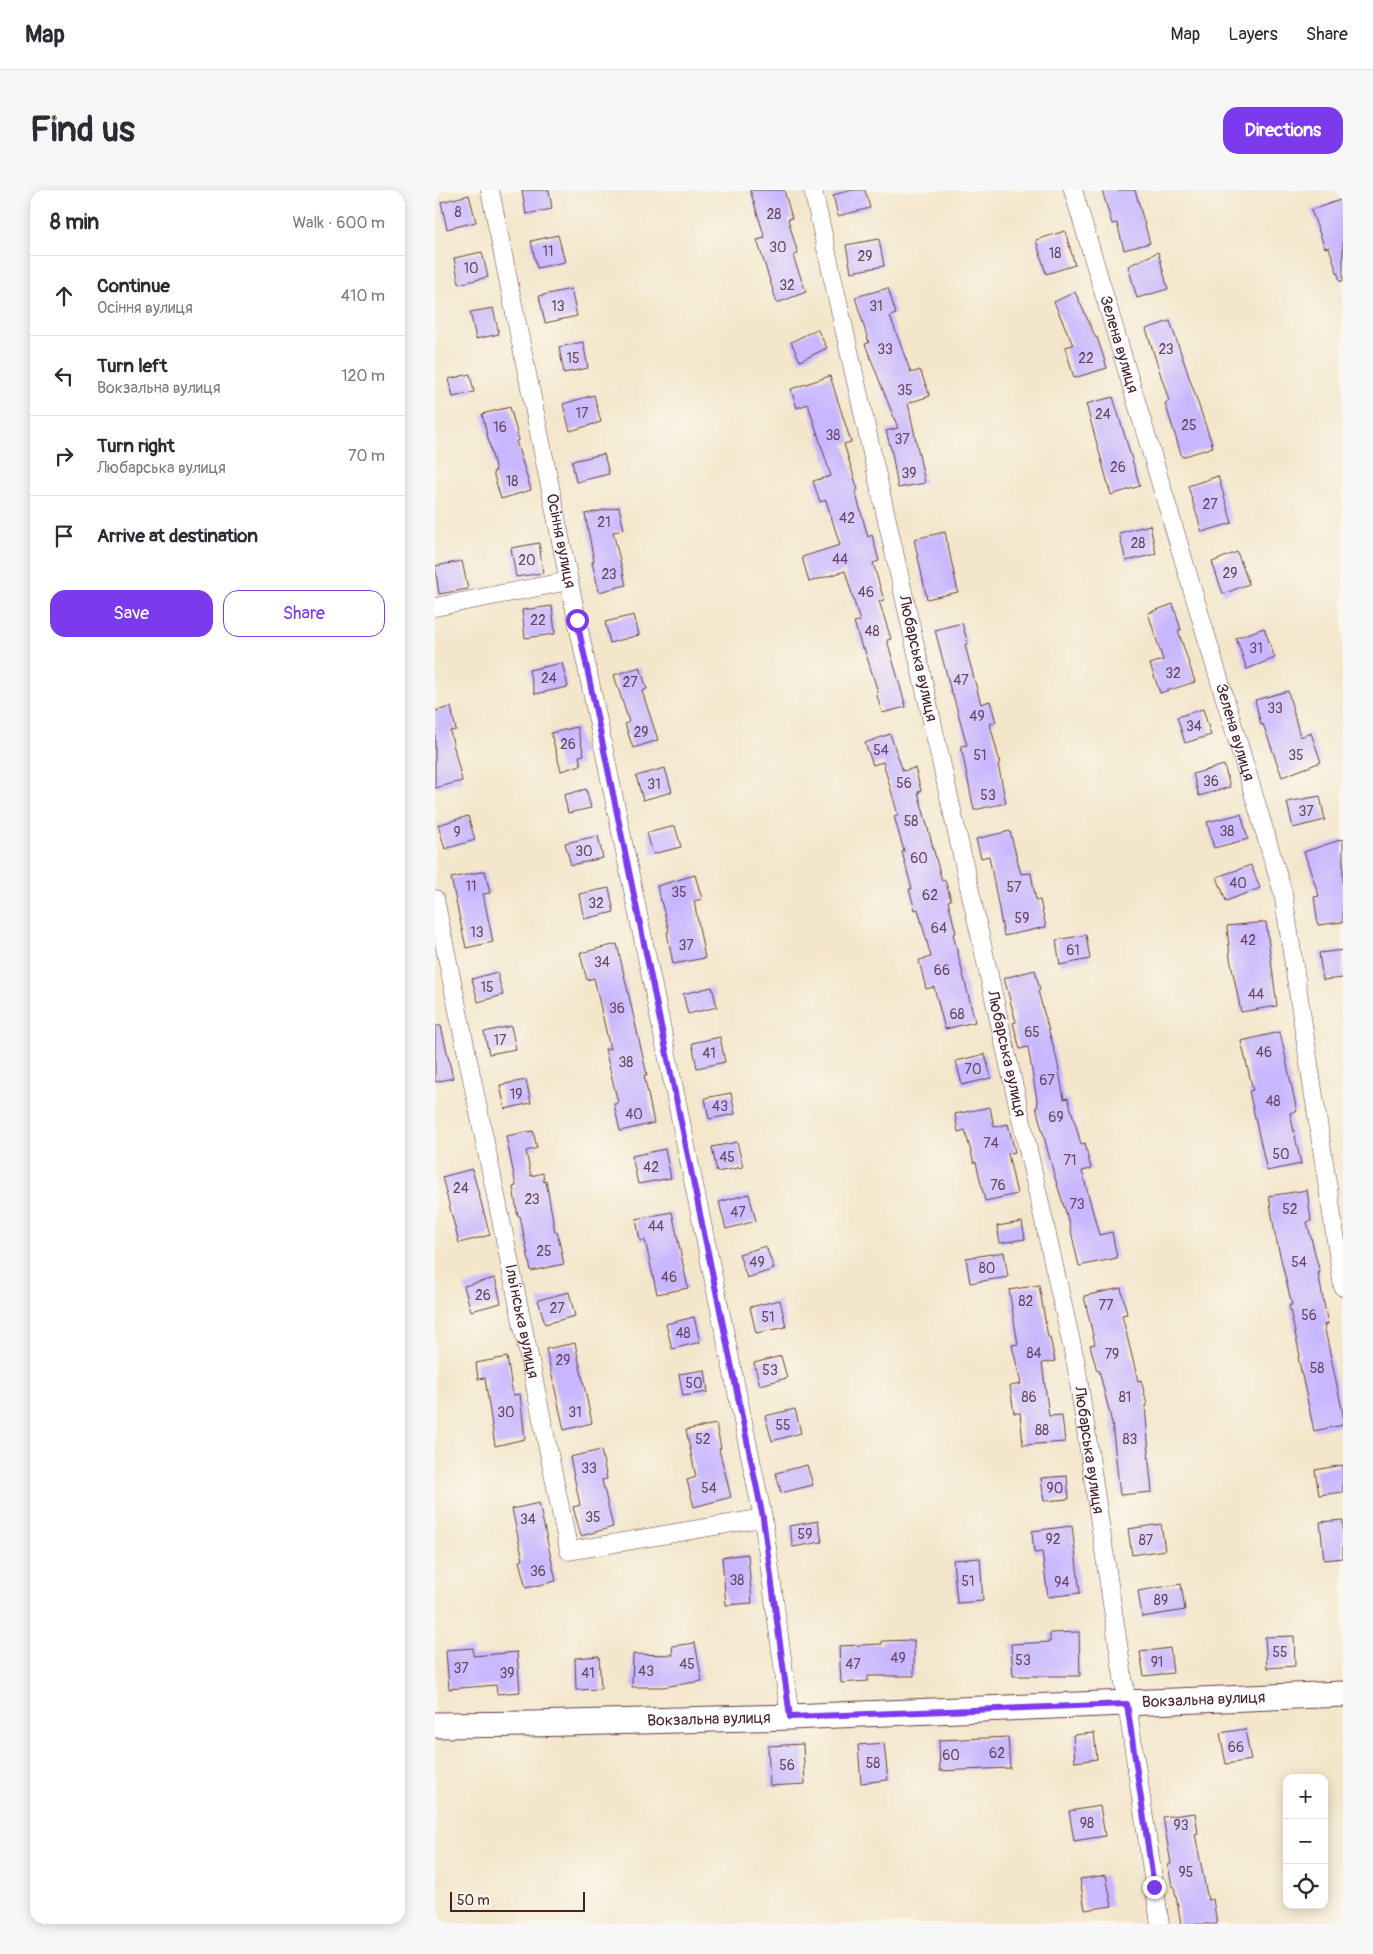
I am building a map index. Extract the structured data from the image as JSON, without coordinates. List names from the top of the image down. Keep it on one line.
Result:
{"streets":{"main road":["Вокзальна вулиця"],"street":["Зелена вулиця","Осіння вулиця","Любарська вулиця","Ільїнська вулиця"]},"crossings":[["Осіння вулиця","Ільїнська вулиця"],["Осіння вулиця","Вокзальна вулиця"],["Любарська вулиця","Вокзальна вулиця"]],"house_numbers":["8","28","30","11","18","29","10","32","13","31","33","23","15","22","35","17","24","25","16","38","37","26","39","18","27","42","21","28","44","20","29","23","46","22","48","31","32","24","47","27","33","49","34","29","26","54","51","35","36","56","31","53","37","58","38","9","30","60","40","11","57","35","62","32","59","64","13","42","37","61","34","66","15","44","36","68","65","17","46","41","38","70","67","19","48","43","40","69","74","50","45","71","42","76","24","23","73","52","47","44","25","49","54","80","46","26","82","77","27","56","51","48","84","79","29","58","53","50","86","81","30","31","55","88","52","83","33","54","90","35","34","59","92","87","36","38","51","94","89","55","49","53","91","45","47","37","43","39","41","66","62","60","58","56","98","93","95"],"scale_bar":"50 m","page":{"header":"Map","nav":["Map","Layers","Share"],"buttons":["Directions",["Save","Share"]],"title":"Find us","heading":["8 min","Walk · 600 m"],"list":[["Continue","Осіння вулиця","410 m"],["Turn left","Вокзальна вулиця","120 m"],["Turn right","Любарська вулиця","70 m"],"Arrive at destination"],"map_buttons":["+","−"],"scale":"50 m"}}
